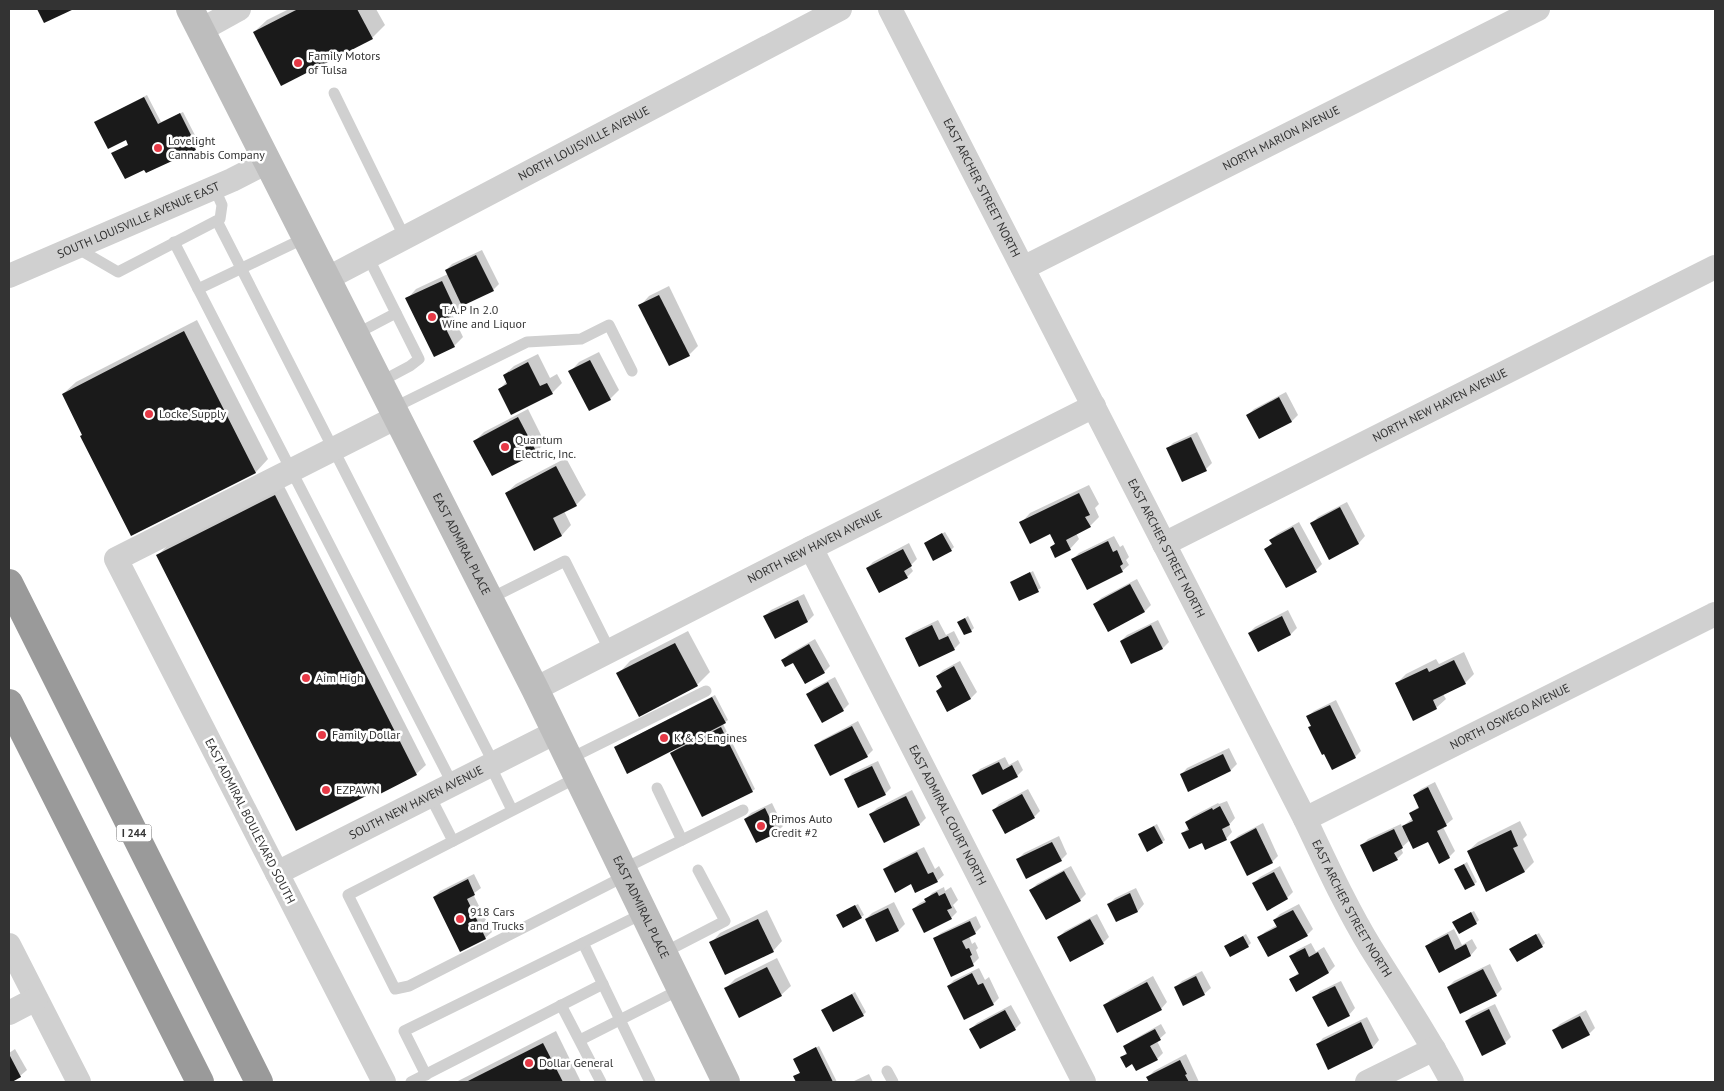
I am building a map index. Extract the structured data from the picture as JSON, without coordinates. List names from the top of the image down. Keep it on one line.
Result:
{"streets":{"highway":["I 244"],"main road":["EAST ADMIRAL PLACE"],"street":["NORTH MARION AVENUE","NORTH LOUISVILLE AVENUE","EAST ARCHER STREET NORTH","SOUTH LOUISVILLE AVENUE EAST","NORTH NEW HAVEN AVENUE","NORTH OSWEGO AVENUE","SOUTH NEW HAVEN AVENUE","EAST ADMIRAL COURT NORTH","EAST ADMIRAL BOULEVARD SOUTH"]},"crossings":[["NORTH MARION AVENUE","EAST ARCHER STREET NORTH"],["NORTH LOUISVILLE AVENUE","EAST ADMIRAL PLACE"],["EAST ARCHER STREET NORTH","NORTH NEW HAVEN AVENUE"],["EAST ARCHER STREET NORTH","NORTH OSWEGO AVENUE"],["SOUTH LOUISVILLE AVENUE EAST","EAST ADMIRAL PLACE"],["NORTH NEW HAVEN AVENUE","EAST ADMIRAL PLACE"],["NORTH NEW HAVEN AVENUE","EAST ADMIRAL COURT NORTH"],["EAST ADMIRAL PLACE","SOUTH NEW HAVEN AVENUE"],["SOUTH NEW HAVEN AVENUE","EAST ADMIRAL BOULEVARD SOUTH"]],"places":["Family Motors of Tulsa","Lovelight Cannabis Company","T.A.P In 2.0 Wine and Liquor","Locke Supply","Quantum Electric, Inc.","Aim High","Family Dollar","K & S Engines","EZPAWN","Primos Auto Credit #2","918 Cars and Trucks","Dollar General"]}
